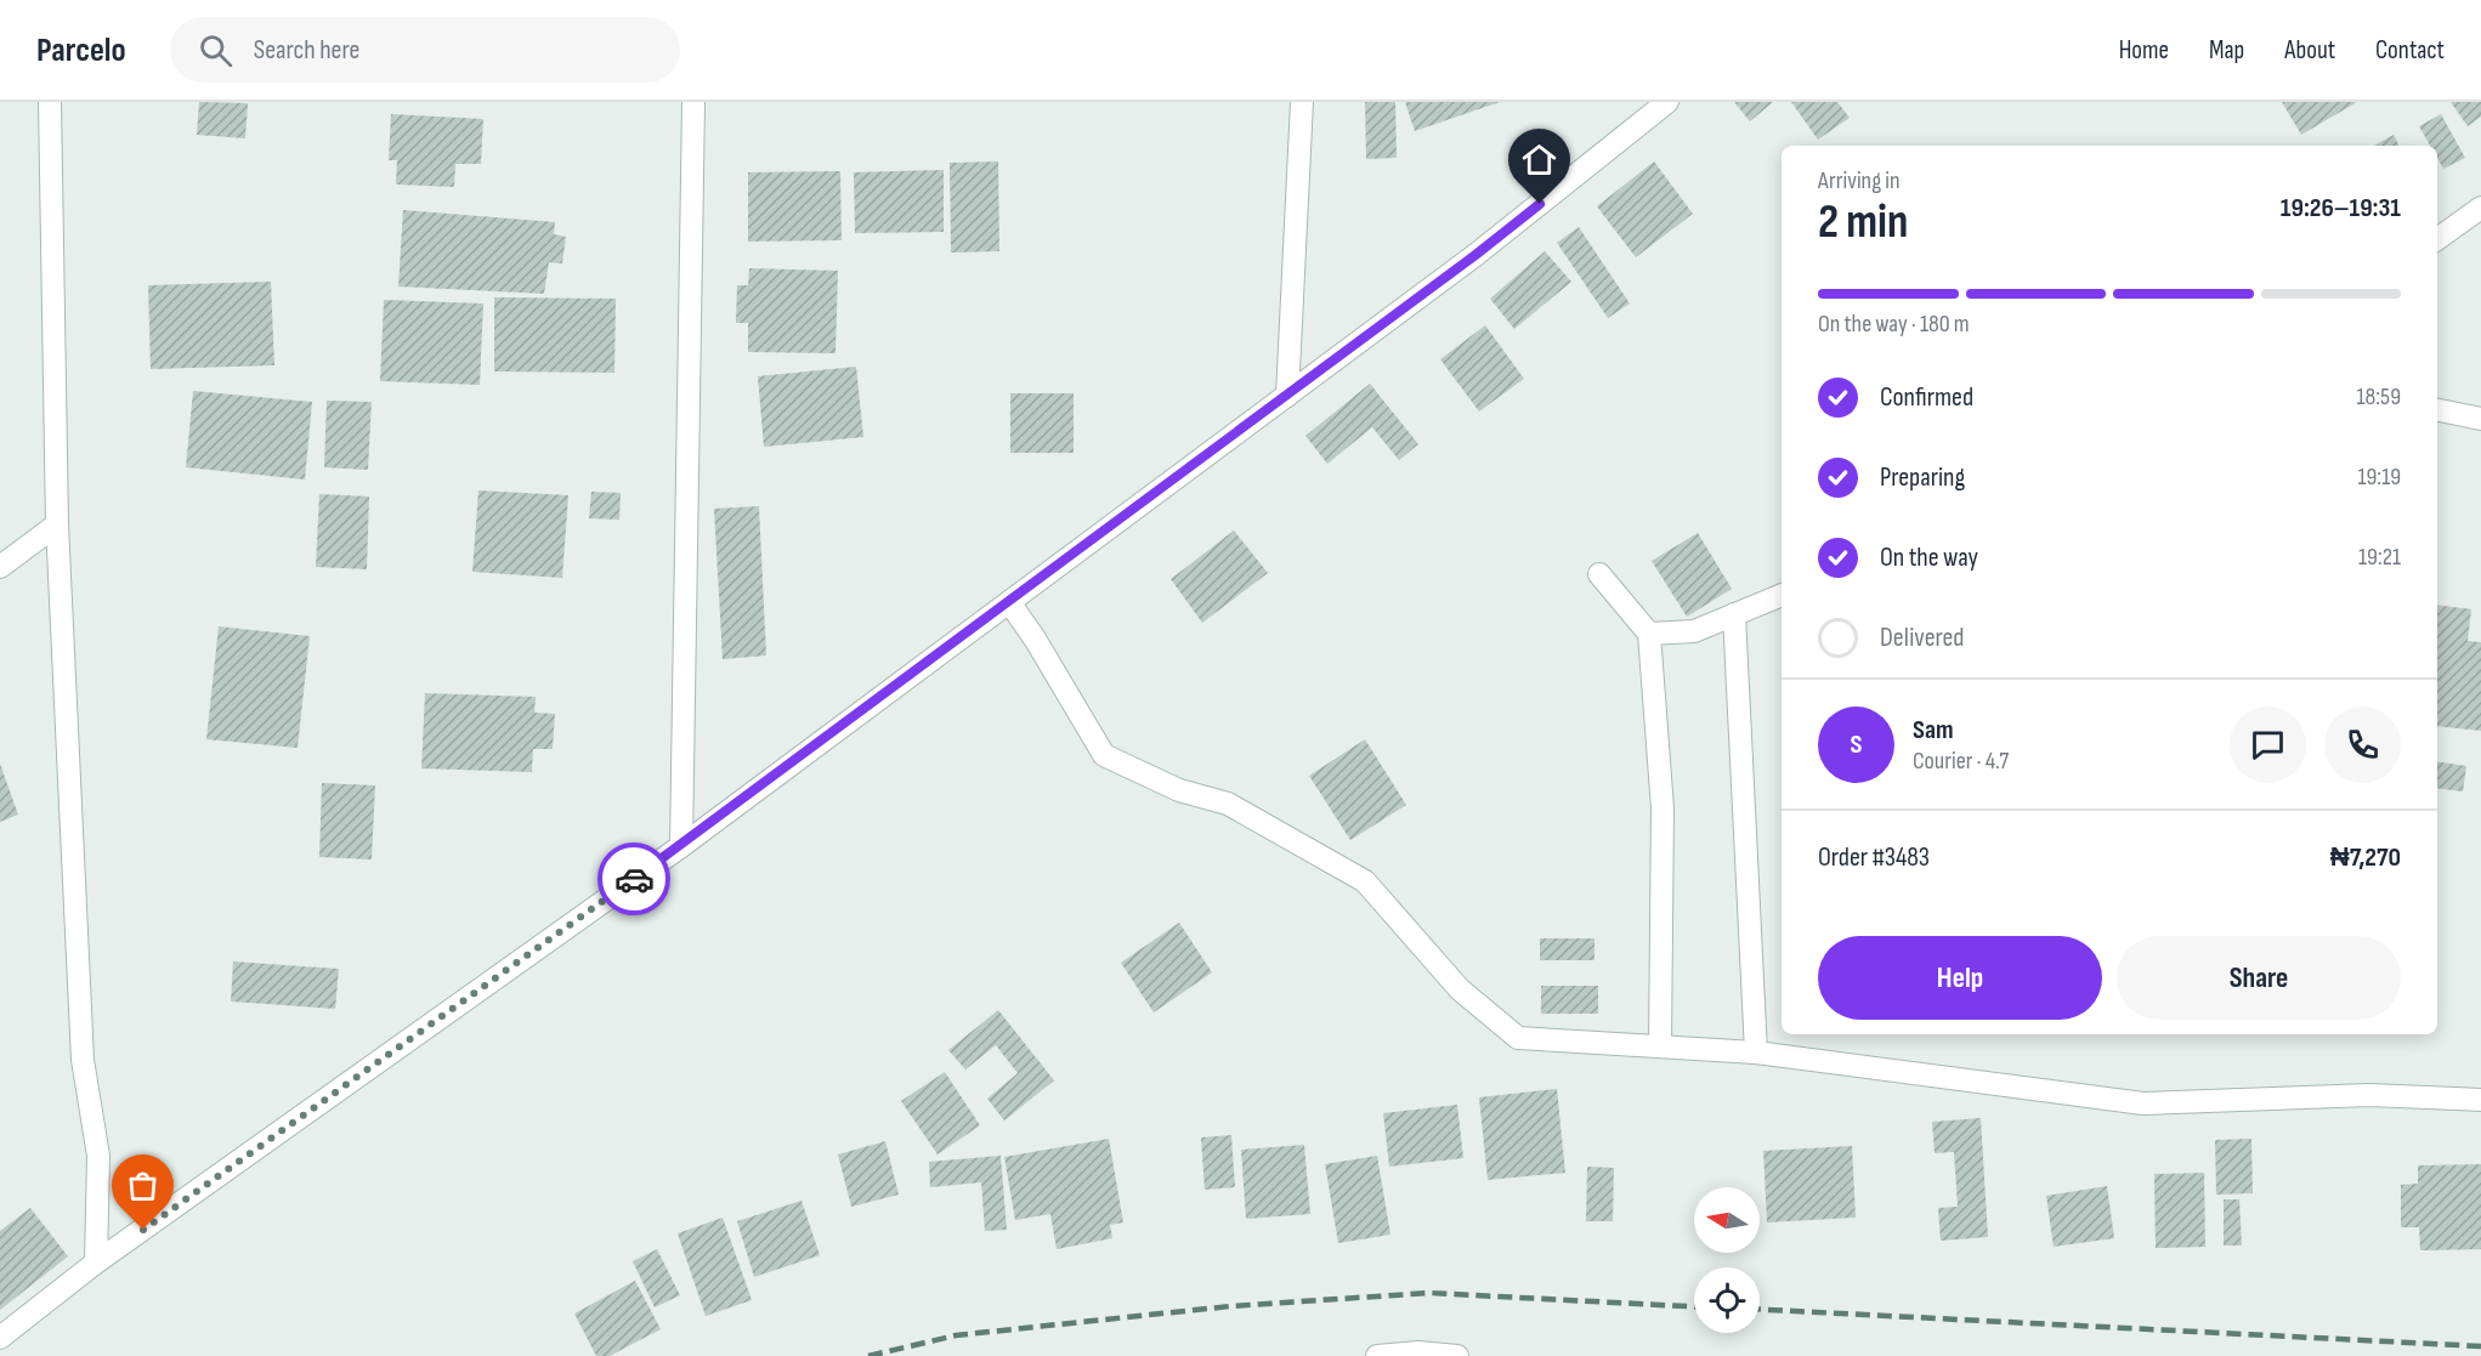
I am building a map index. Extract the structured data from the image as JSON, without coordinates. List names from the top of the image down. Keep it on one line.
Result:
{"north":"left","page":{"header":"Parcelo","search":"Search here","nav":["Home","Map","About","Contact"],"heading":["2 min","Arriving in","19:26–19:31"],"panel":["Sam","Courier · 4.7","Order #3483","₦7,270"],"bar":"On the way · 180 m","list":[["Confirmed","18:59"],["Preparing","19:19"],["On the way","19:21"],"Delivered"],"round":"S","buttons":["Help","Share"]}}
